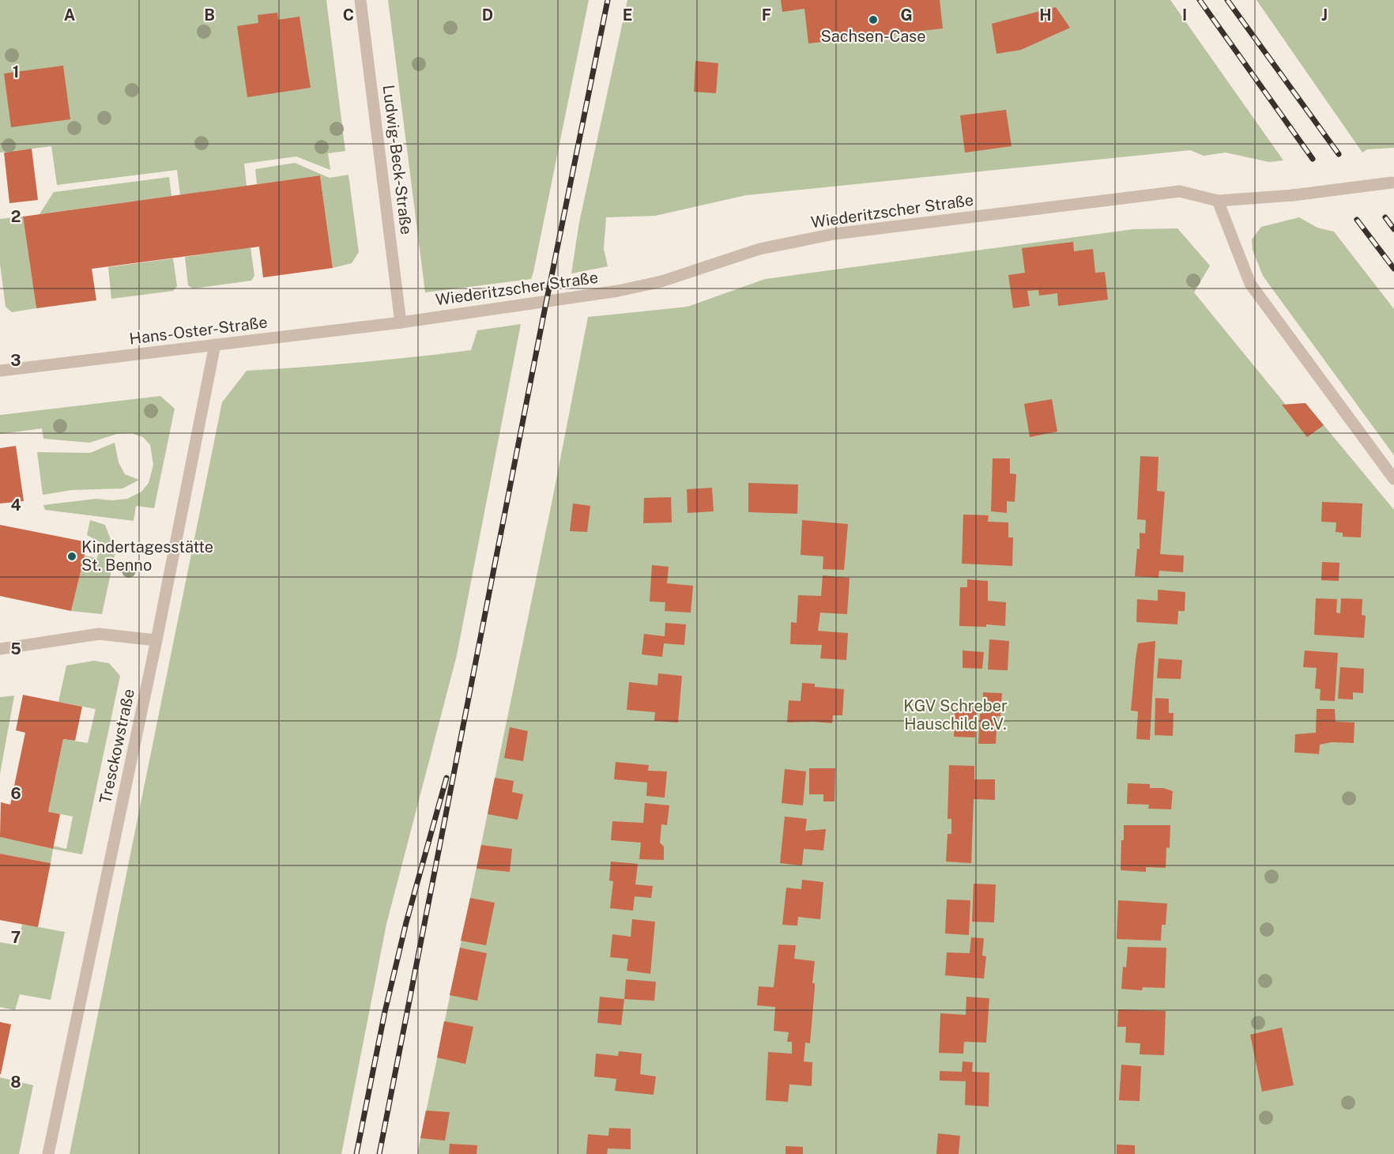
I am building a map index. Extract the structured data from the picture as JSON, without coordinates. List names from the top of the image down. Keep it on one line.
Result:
{"streets":{"street":["Ludwig-Beck-Straße","Wiederitzscher Straße","Hans-Oster-Straße","Tresckowstraße"]},"crossings":[["Ludwig-Beck-Straße","Wiederitzscher Straße"],["Ludwig-Beck-Straße","Hans-Oster-Straße"],["Wiederitzscher Straße","Hans-Oster-Straße"],["Hans-Oster-Straße","Tresckowstraße"]],"parks":["KGV Schreber Hauschild e.V."],"places":["Sachsen-Case","Kindertagesstätte St. Benno"],"grid":{"columns":["A","B","C","D","E","F","G","H","I","J"],"rows":["1","2","3","4","5","6","7","8"]}}
